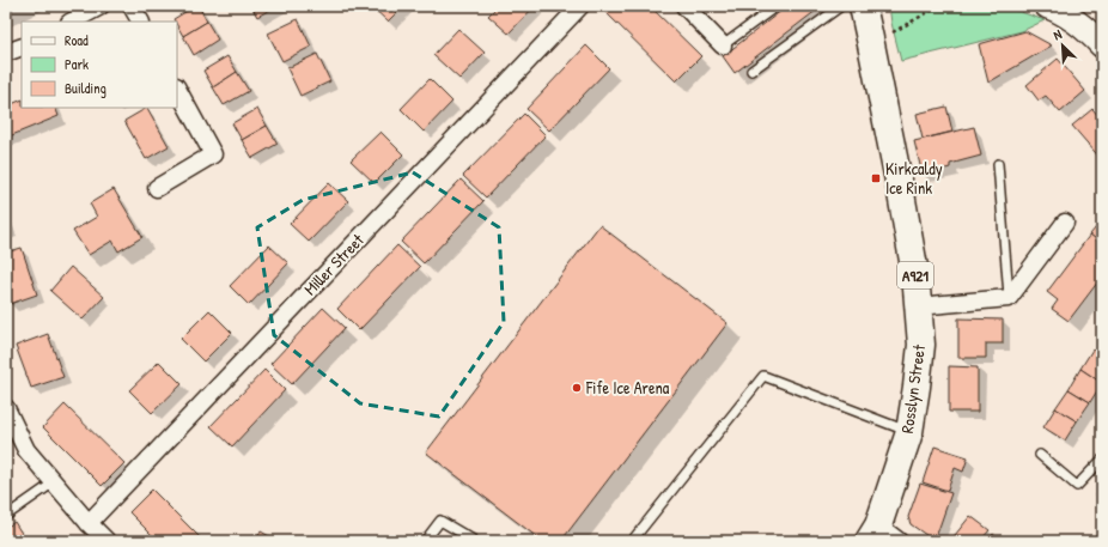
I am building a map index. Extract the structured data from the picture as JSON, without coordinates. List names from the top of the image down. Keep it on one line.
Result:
{"streets":{"main road":["A921","Rosslyn Street"],"street":["Miller Street"]},"places":{"transit":["Kirkcaldy Ice Rink"],"other":["Fife Ice Arena"]},"legend":["Road","Park","Building"],"north":"top left"}
